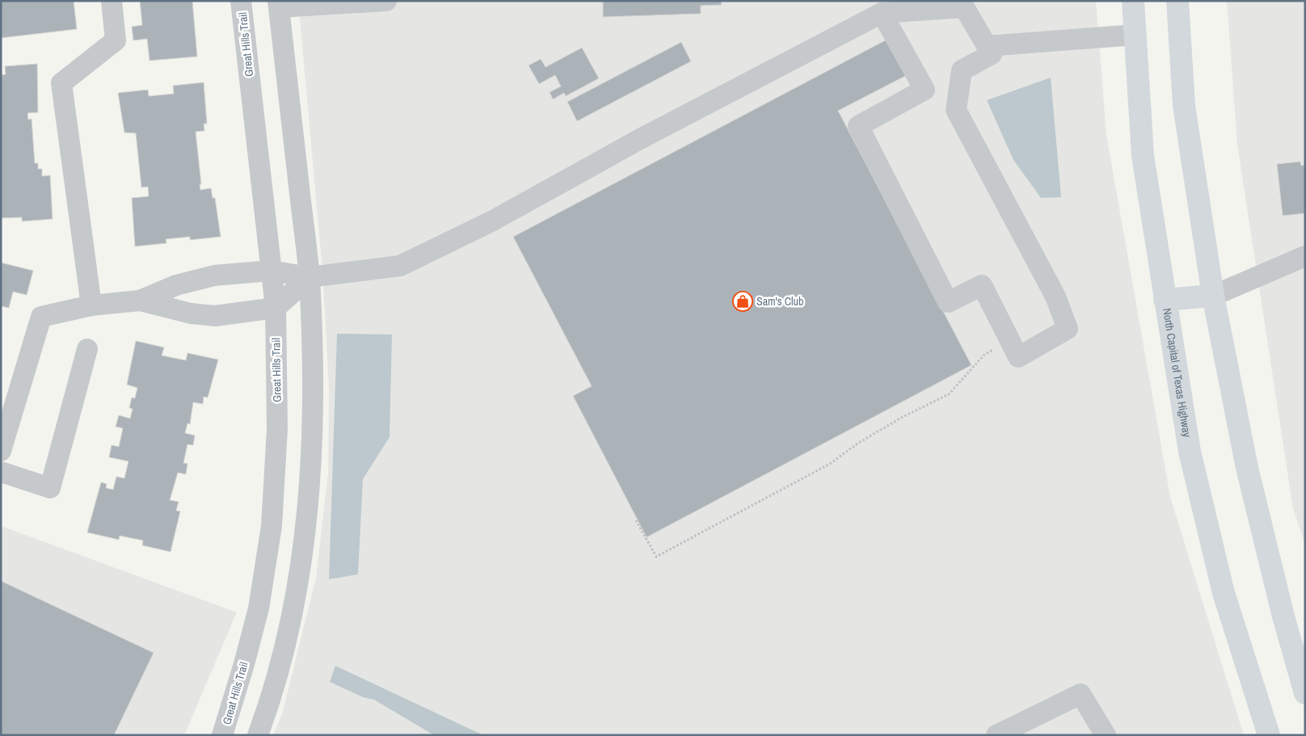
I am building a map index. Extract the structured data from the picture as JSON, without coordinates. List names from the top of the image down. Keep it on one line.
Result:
{"streets":{"main road":["North Capital of Texas Highway"],"street":["Great Hills Trail"]},"places":{"shop":["Sam's Club"]}}
